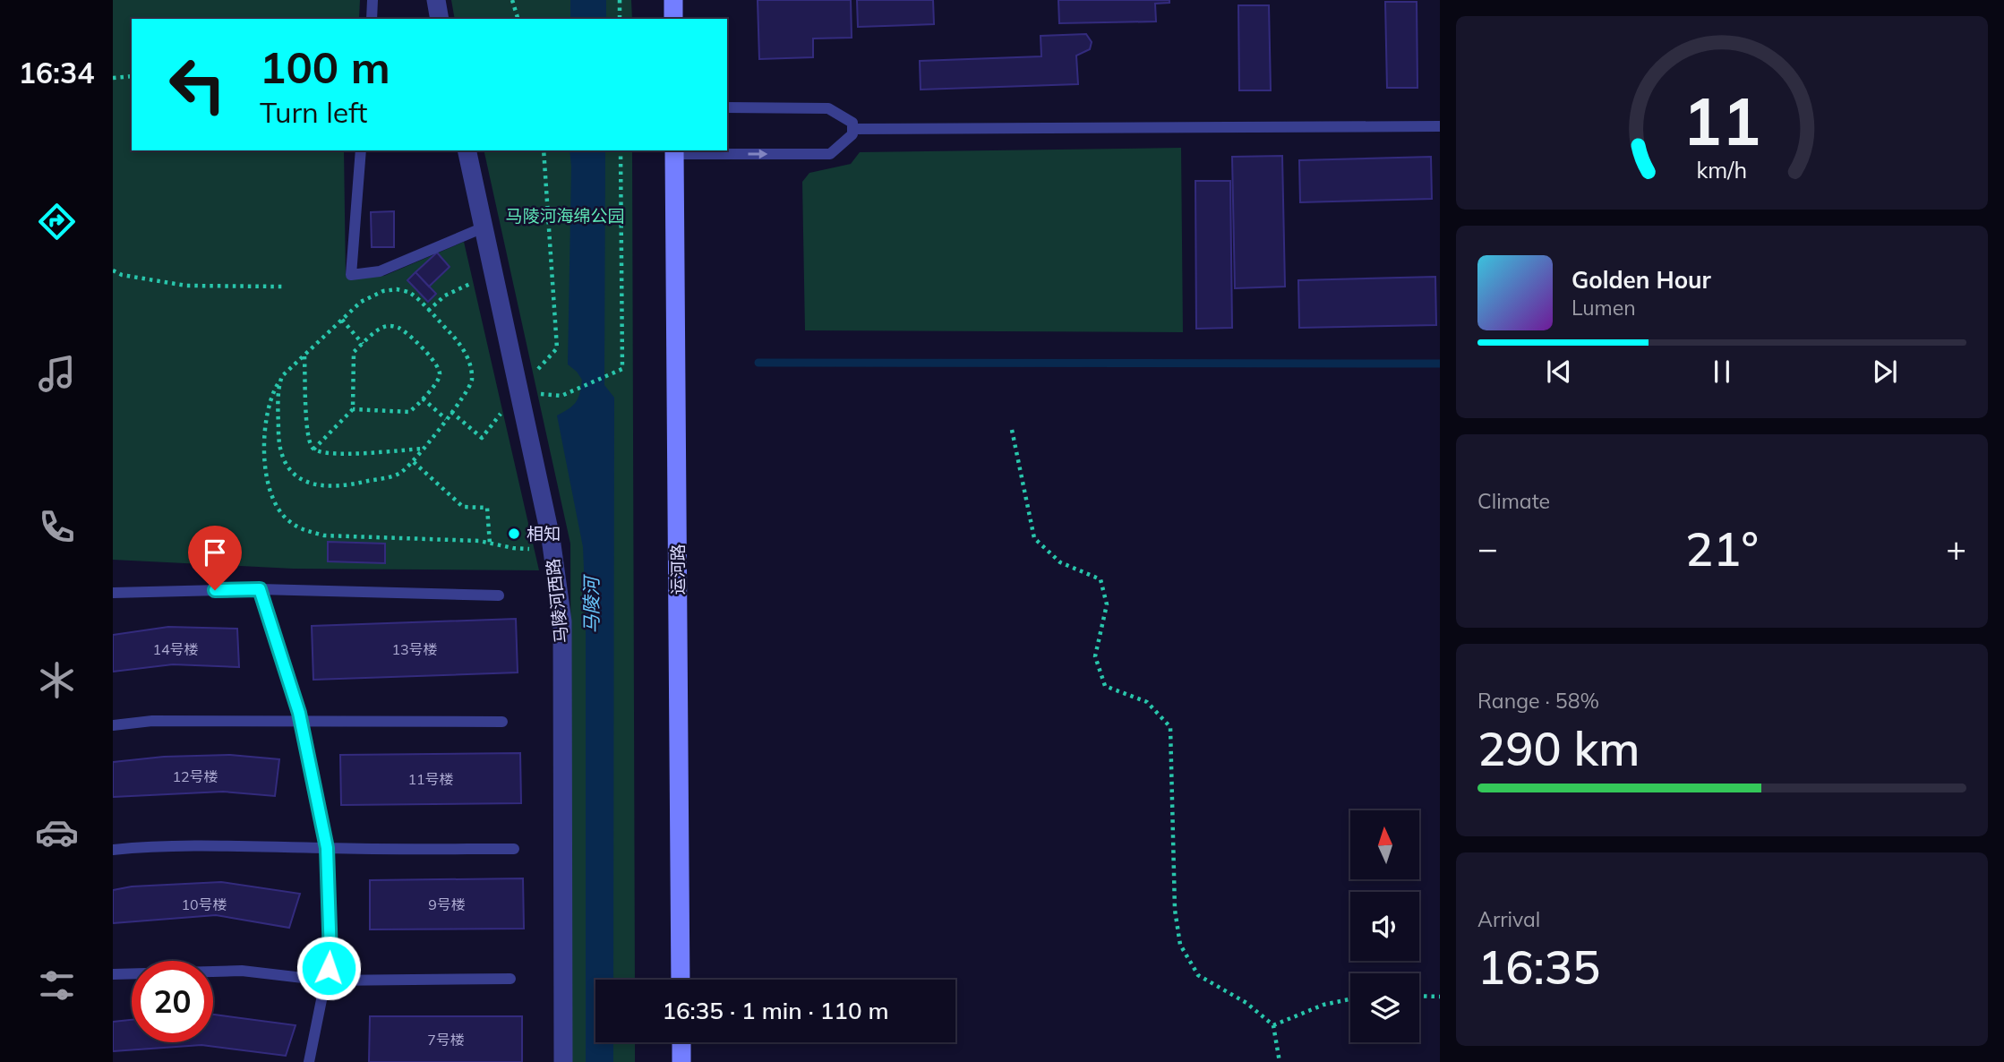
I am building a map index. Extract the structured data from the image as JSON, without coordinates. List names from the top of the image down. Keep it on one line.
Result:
{"streets":{"street":["运河路","马陵河西路"]},"water":["马陵河"],"parks":["马陵河海绵公园"],"places":["相知"],"house_numbers":["14号楼","13号楼","12号楼","11号楼","10号楼","9号楼","7号楼"],"north":"top","page":{"tabs":"16:34","turn":["100 m","Turn left"],"song":["Golden Hour","Lumen"],"tile":["Climate",["Range · 58%","290 km"],["Arrival","16:35"]],"heat":["−","21°","+"],"limit":"20","trip":"16:35 · 1 min · 110 m","gauge":["11","km/h"]}}
